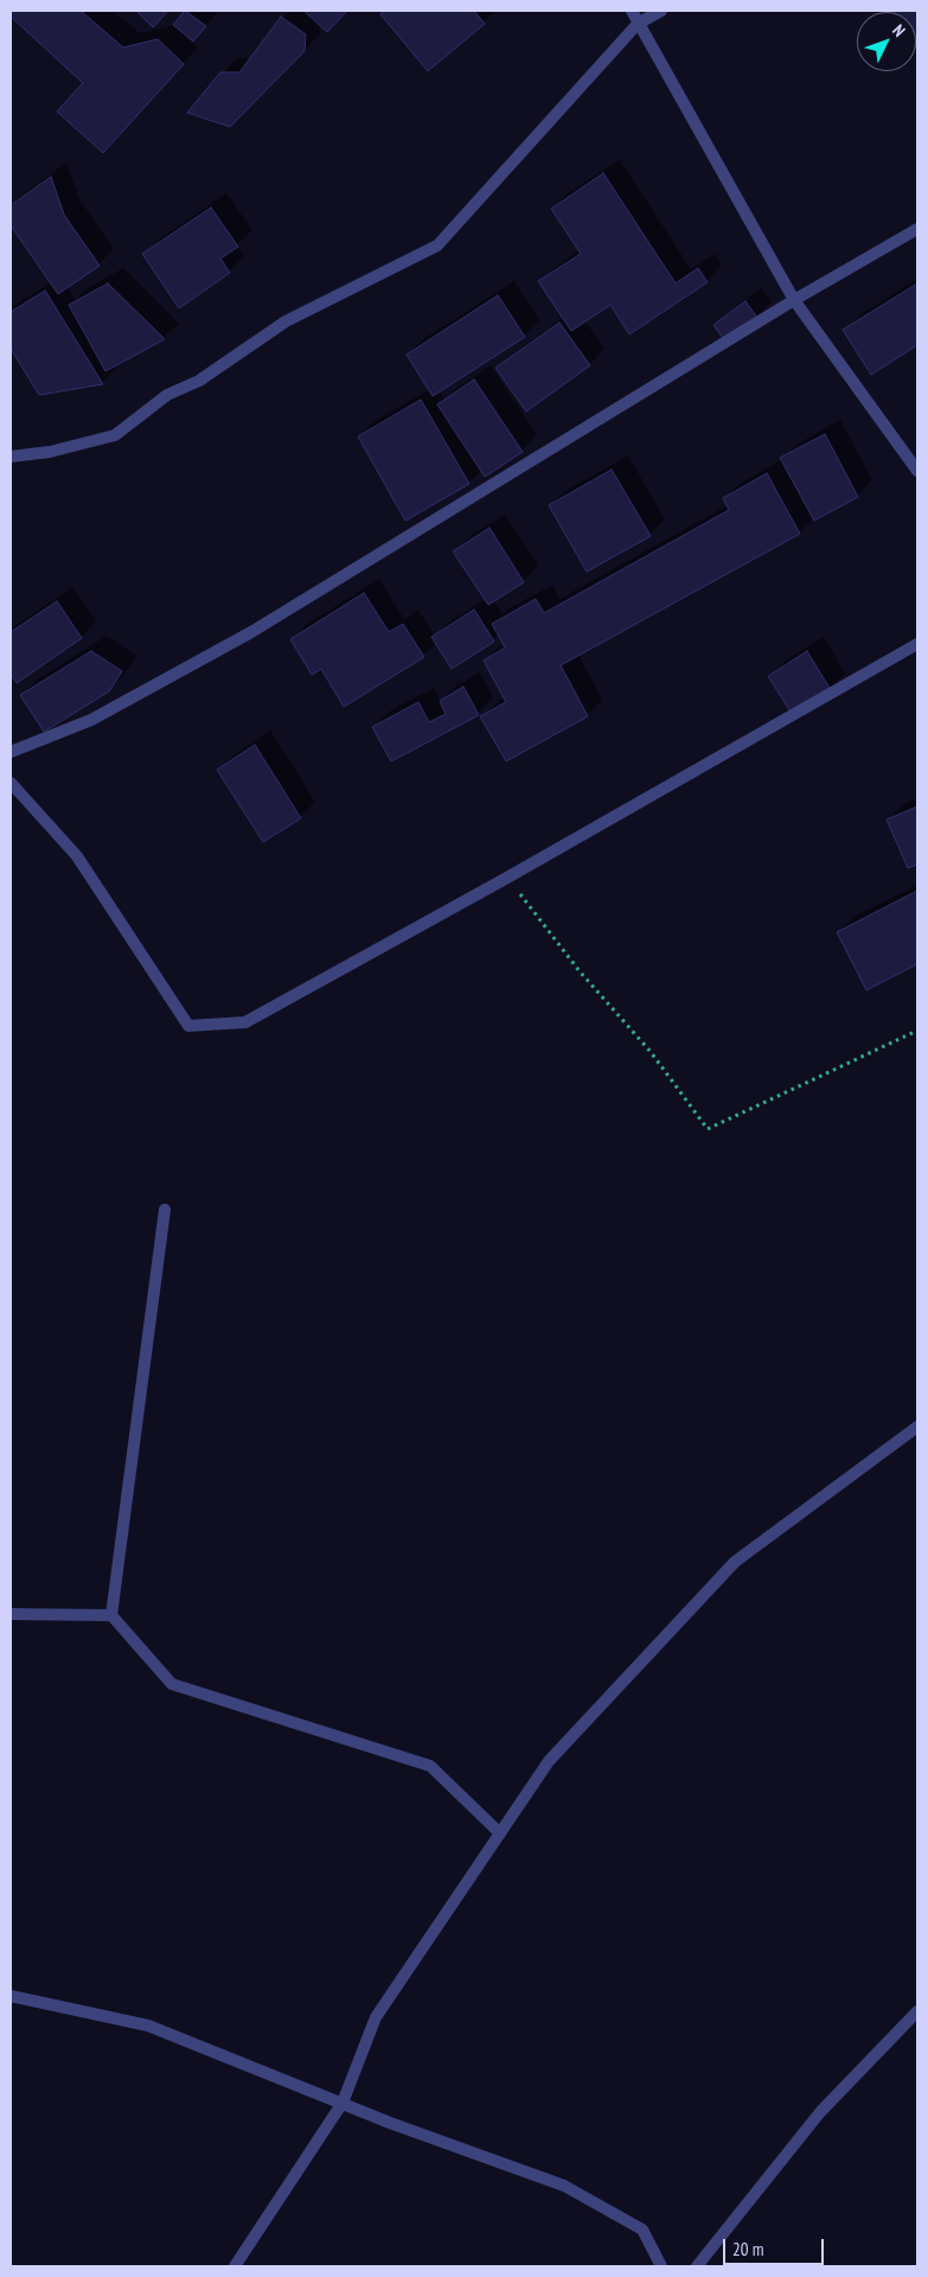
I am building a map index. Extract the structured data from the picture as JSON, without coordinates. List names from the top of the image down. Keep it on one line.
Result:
{"scale_bar":"20 m","north":"top right"}
